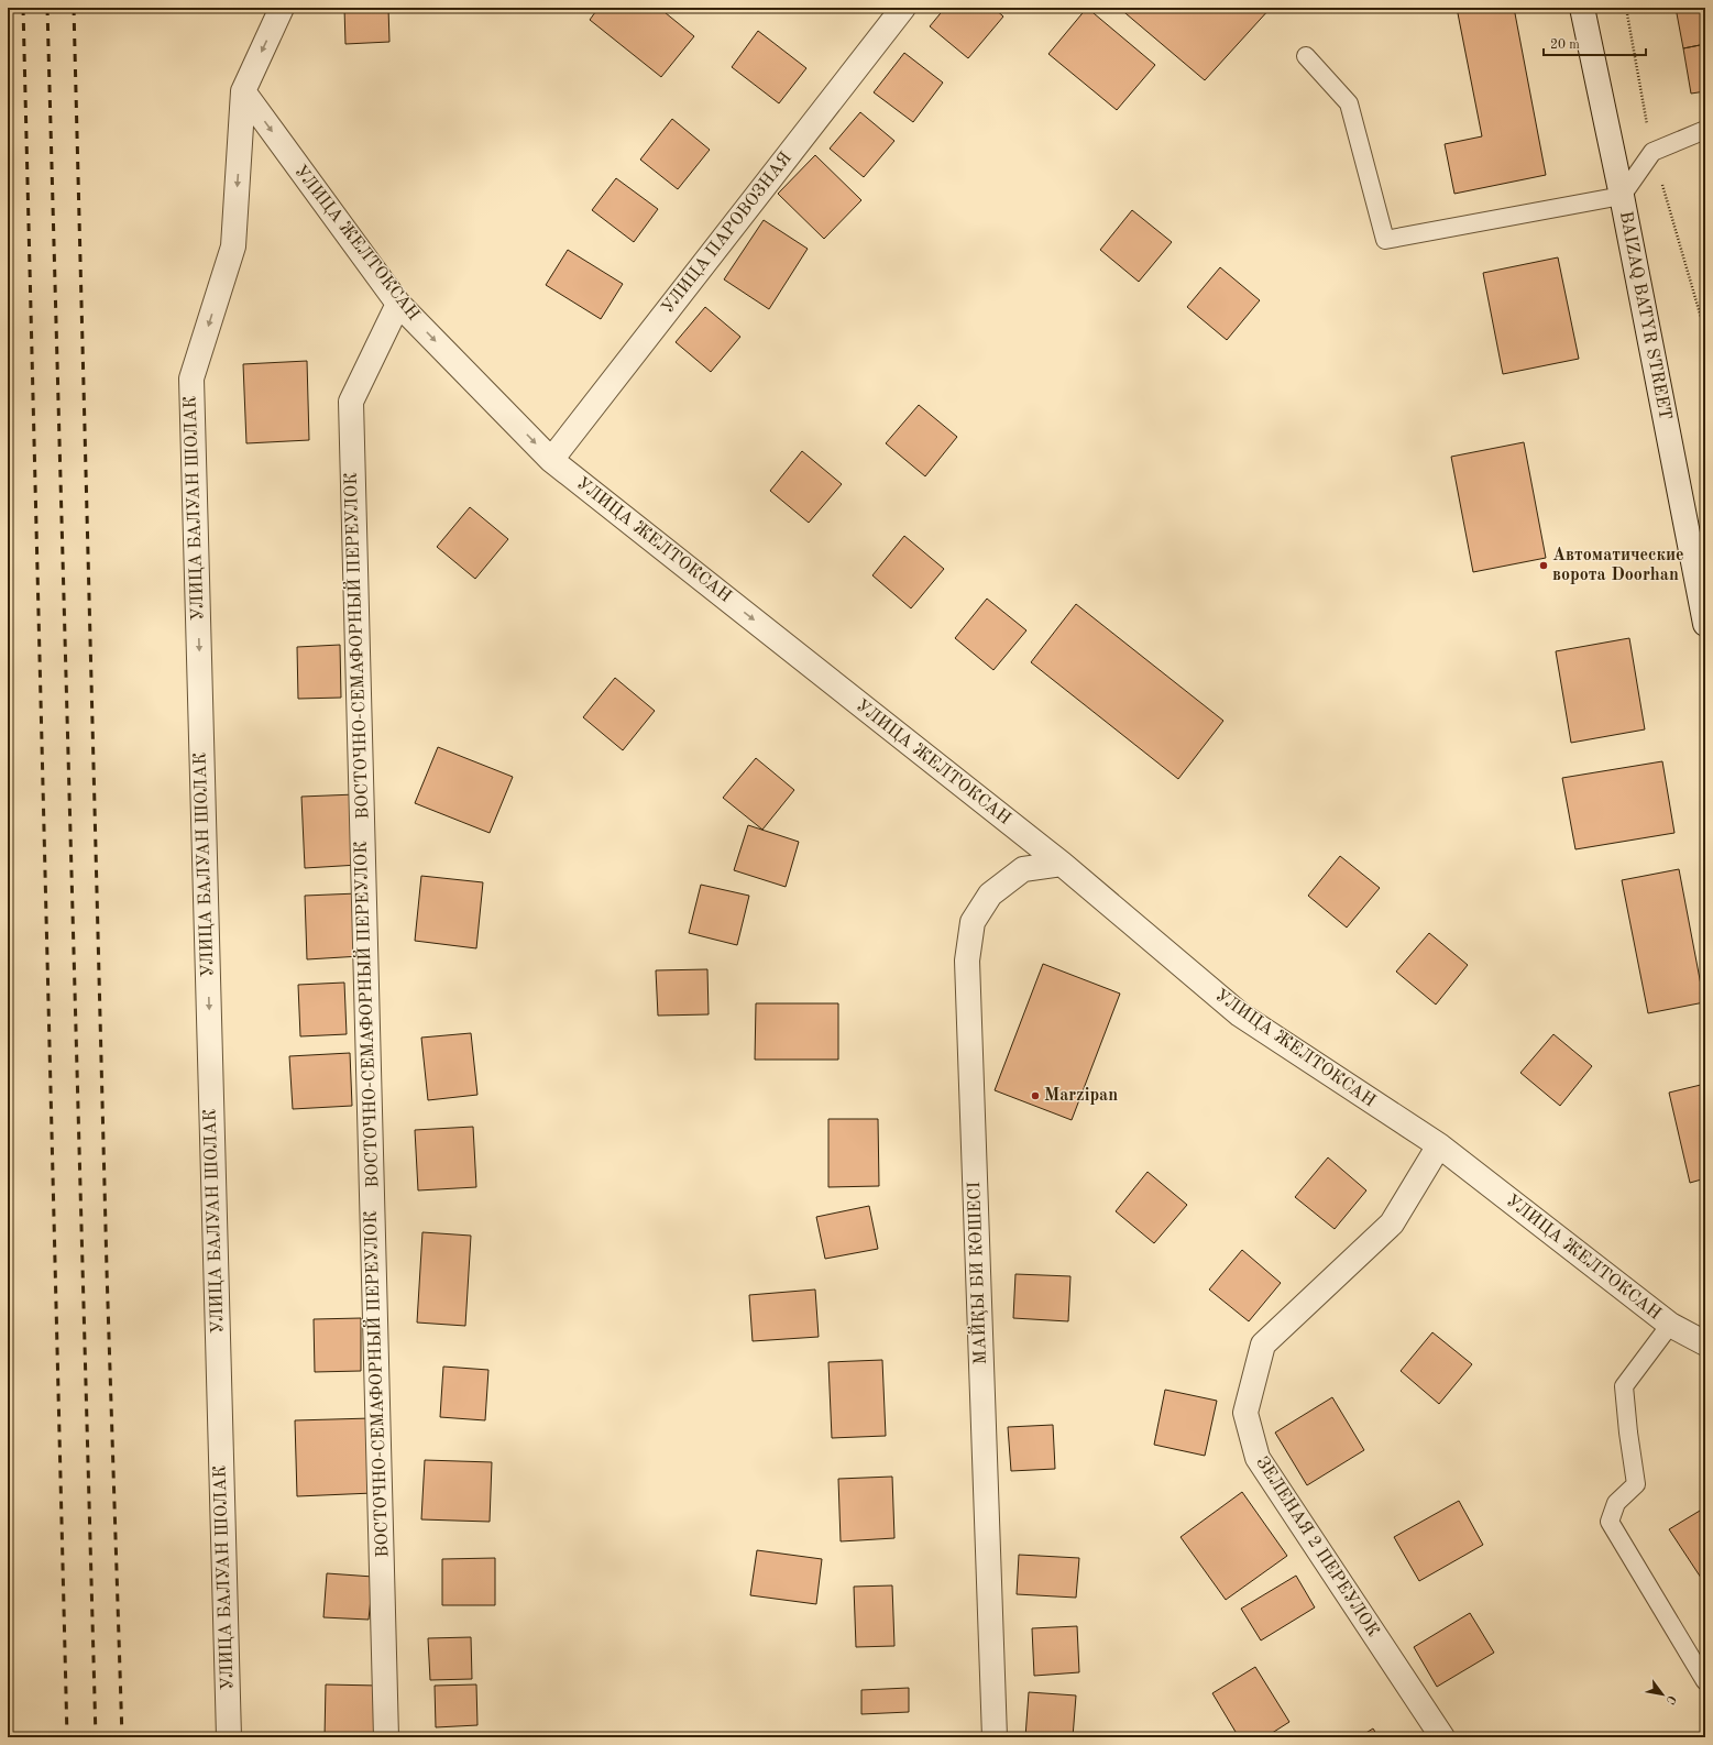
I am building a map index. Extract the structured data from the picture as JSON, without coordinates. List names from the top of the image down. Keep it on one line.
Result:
{"streets":{"street":["УЛИЦА ПАРОВОЗНАЯ","УЛИЦА ЖЕЛТОКСАН","BAIZAQ BATYR STREET","УЛИЦА БАЛУАН ШОЛАК","ВОСТОЧНО-СЕМАФОРНЫЙ ПЕРЕУЛОК","МАЙҚЫ БИ КӨШЕСІ","ЗЕЛЕНАЯ 2 ПЕРЕУЛОК"]},"crossings":[["УЛИЦА ПАРОВОЗНАЯ","УЛИЦА ЖЕЛТОКСАН"],["УЛИЦА ЖЕЛТОКСАН","УЛИЦА БАЛУАН ШОЛАК"],["УЛИЦА ЖЕЛТОКСАН","ВОСТОЧНО-СЕМАФОРНЫЙ ПЕРЕУЛОК"],["УЛИЦА ЖЕЛТОКСАН","МАЙҚЫ БИ КӨШЕСІ"],["УЛИЦА ЖЕЛТОКСАН","ЗЕЛЕНАЯ 2 ПЕРЕУЛОК"]],"one_way":["УЛИЦА ЖЕЛТОКСАН","УЛИЦА БАЛУАН ШОЛАК"],"places":["Автоматические ворота Doorhan","Marzipan"],"scale_bar":"20 m","north":"bottom right"}
